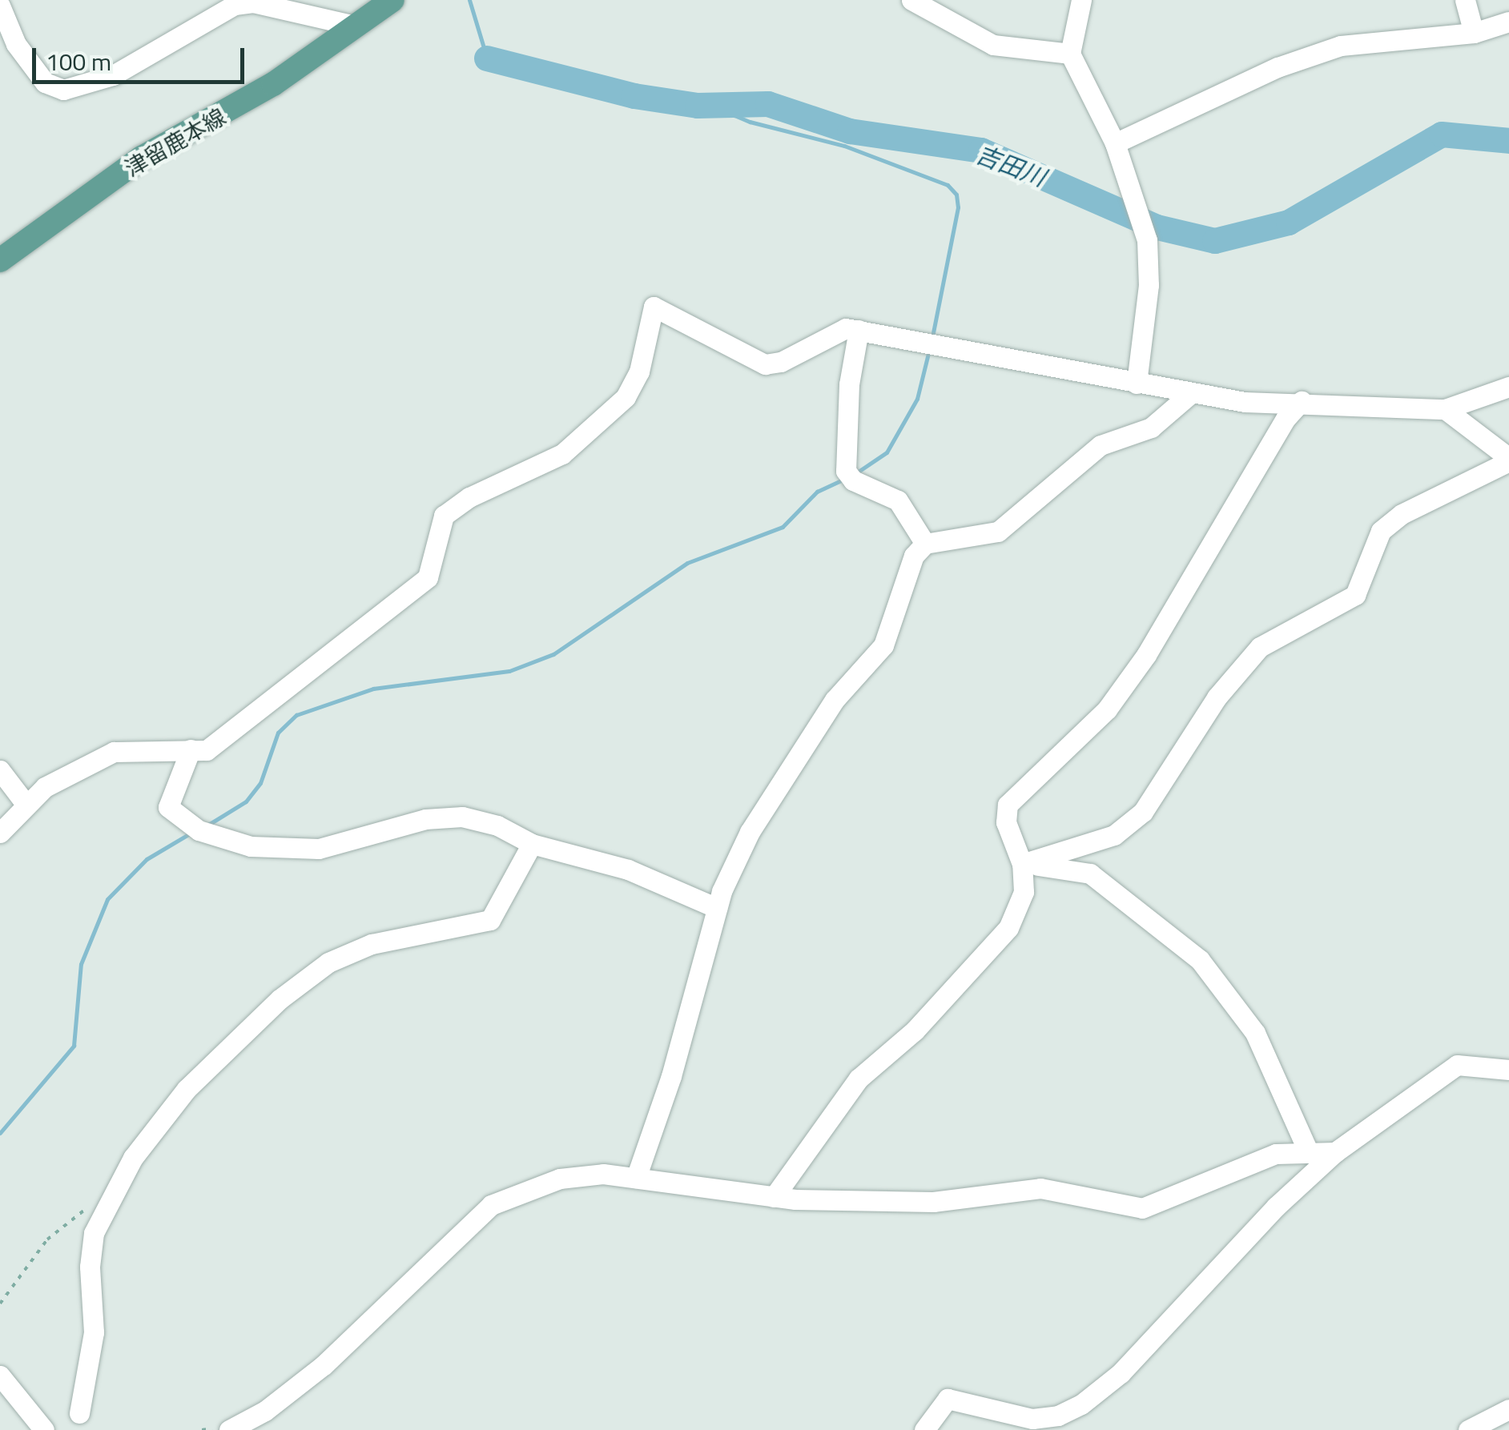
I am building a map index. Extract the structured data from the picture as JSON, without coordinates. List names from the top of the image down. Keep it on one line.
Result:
{"streets":{"main road":["津留鹿本線"]},"water":["吉田川"],"scale_bar":"100 m"}
